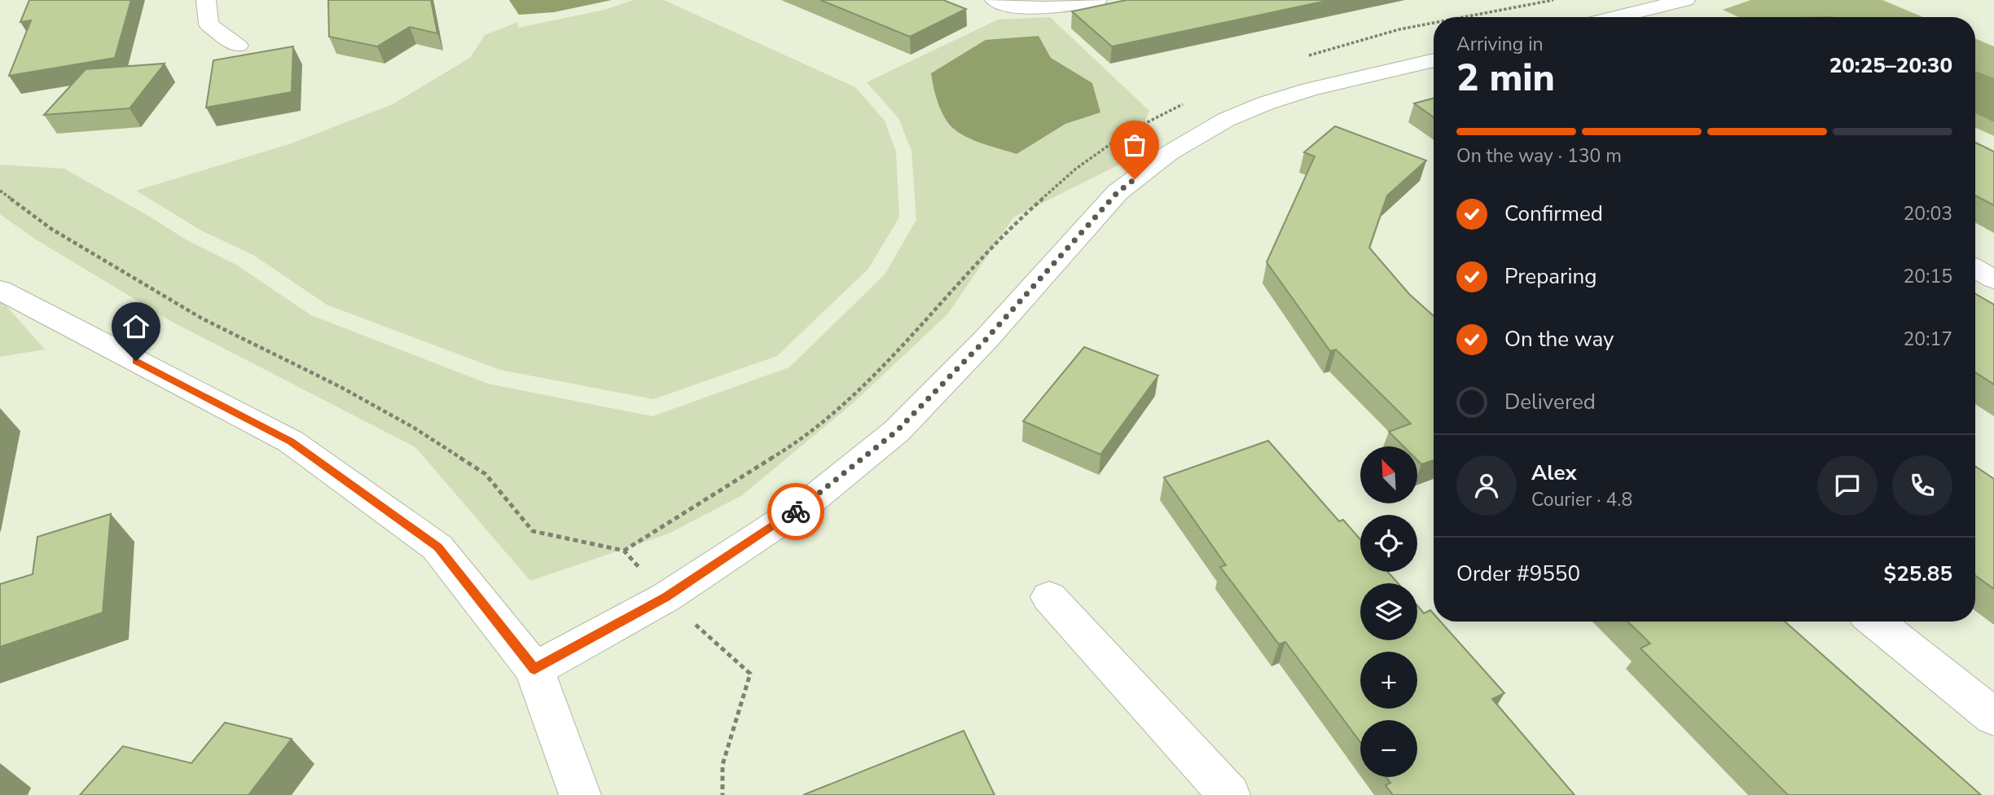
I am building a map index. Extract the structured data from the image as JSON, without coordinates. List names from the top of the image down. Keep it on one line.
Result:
{"north":"top left","page":{"heading":["2 min","Arriving in","20:25–20:30"],"panel":["Alex","Courier · 4.8","Order #9550","$25.85"],"bar":"On the way · 130 m","list":[["Confirmed","20:03"],["Preparing","20:15"],["On the way","20:17"],"Delivered"],"map_buttons":["+","−"]}}
